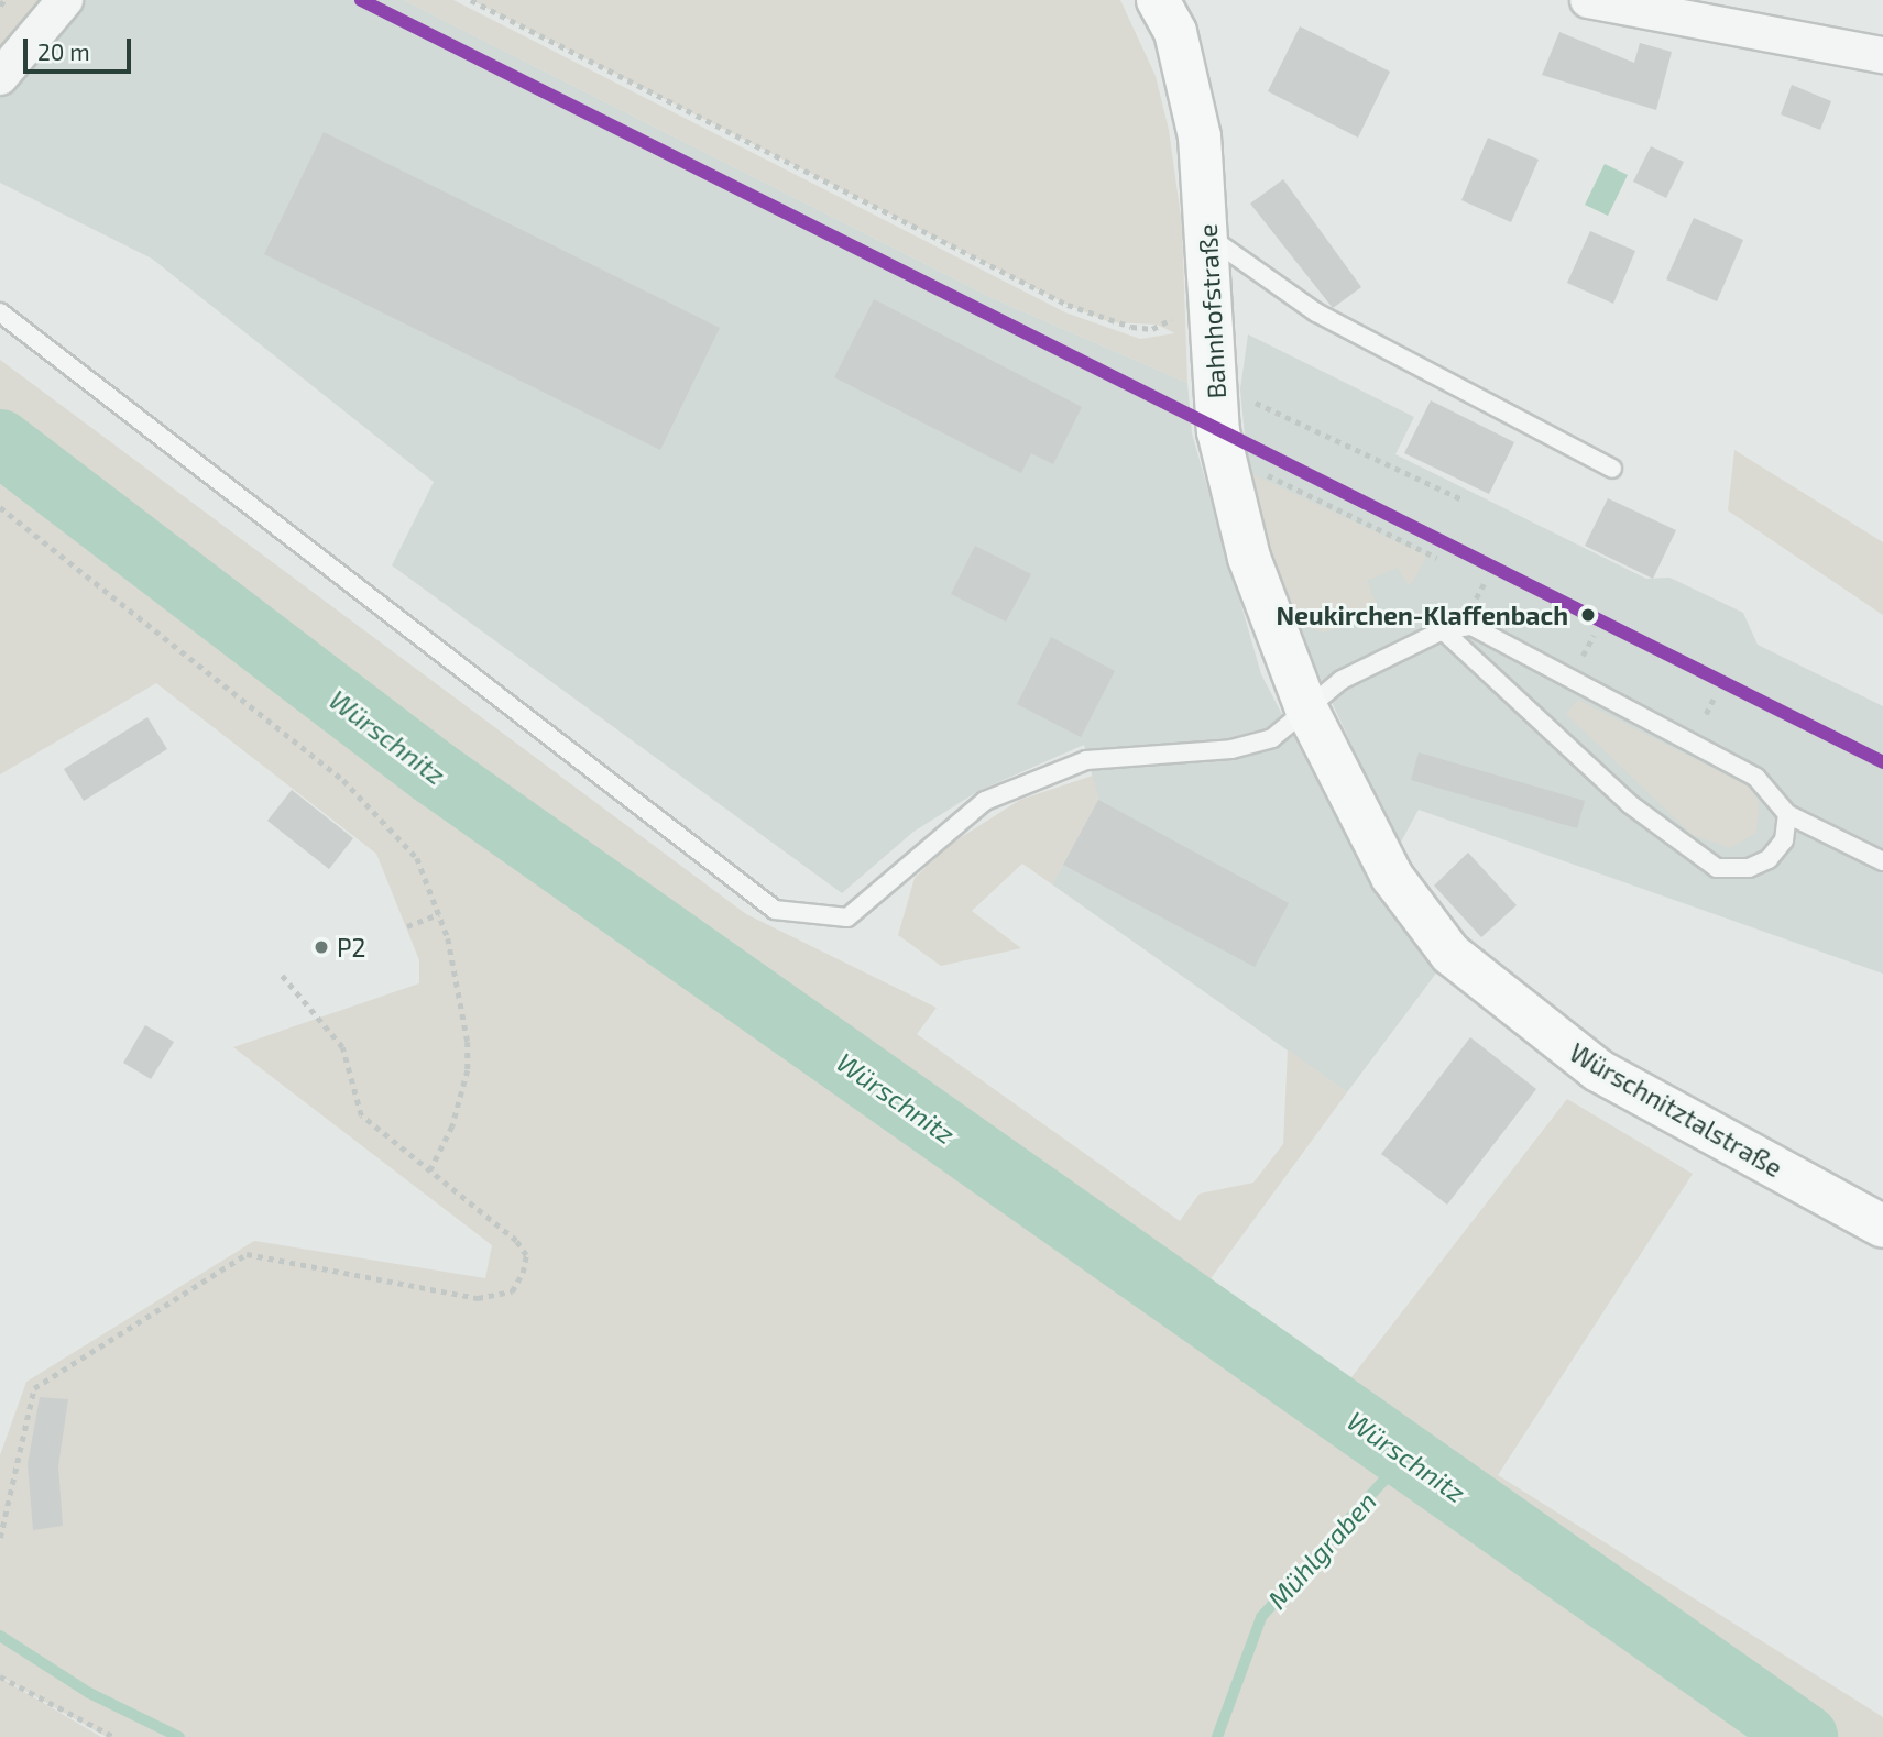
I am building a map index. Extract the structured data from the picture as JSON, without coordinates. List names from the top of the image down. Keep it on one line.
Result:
{"streets":{"main road":["Bahnhofstraße","Würschnitztalstraße"]},"crossings":[["Bahnhofstraße","Würschnitztalstraße"]],"water":["Würschnitz","Mühlgraben"],"places":["Neukirchen-Klaffenbach","P2"],"scale_bar":"20 m"}
